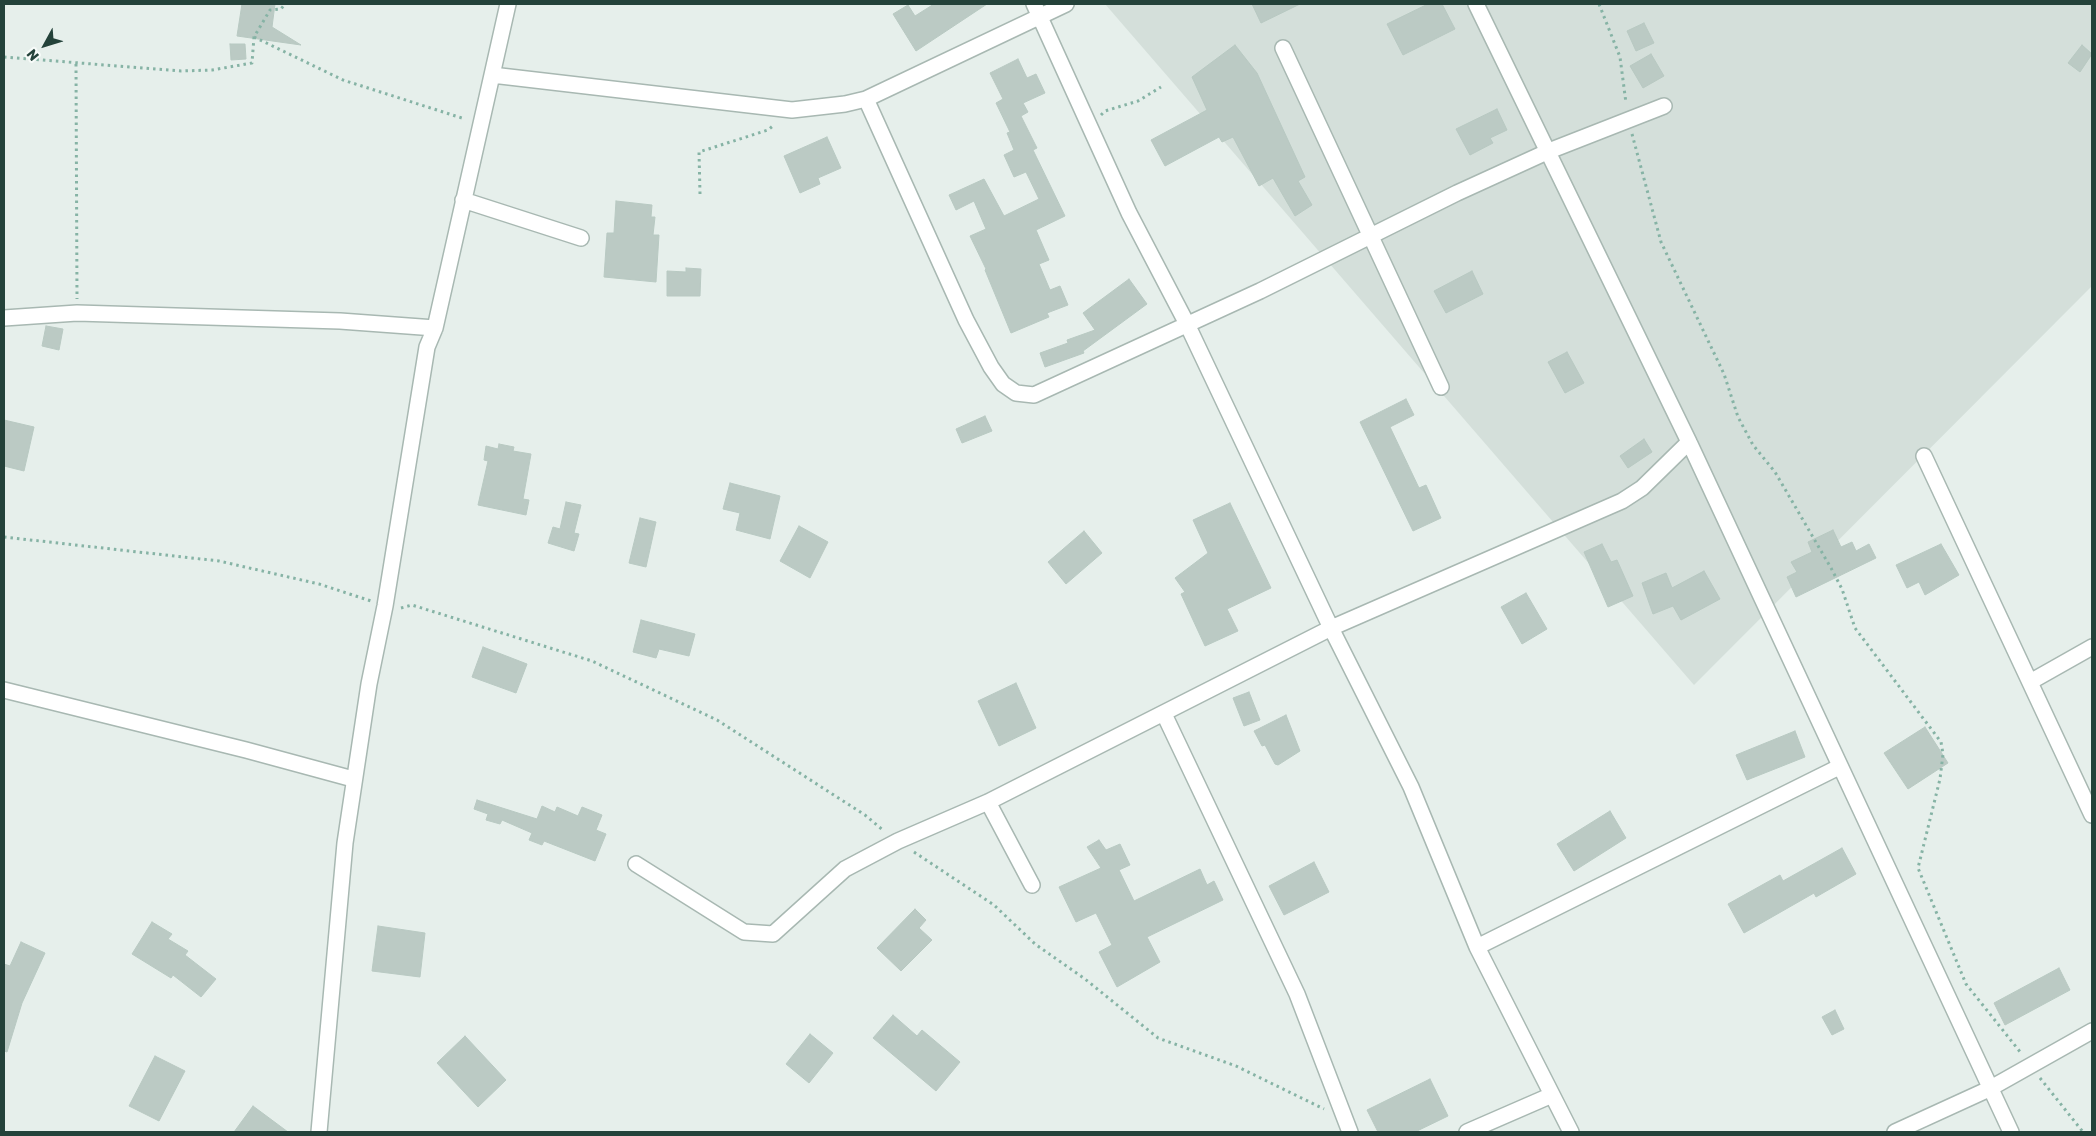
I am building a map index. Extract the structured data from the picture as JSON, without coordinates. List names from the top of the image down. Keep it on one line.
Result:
{"north":"bottom left"}
